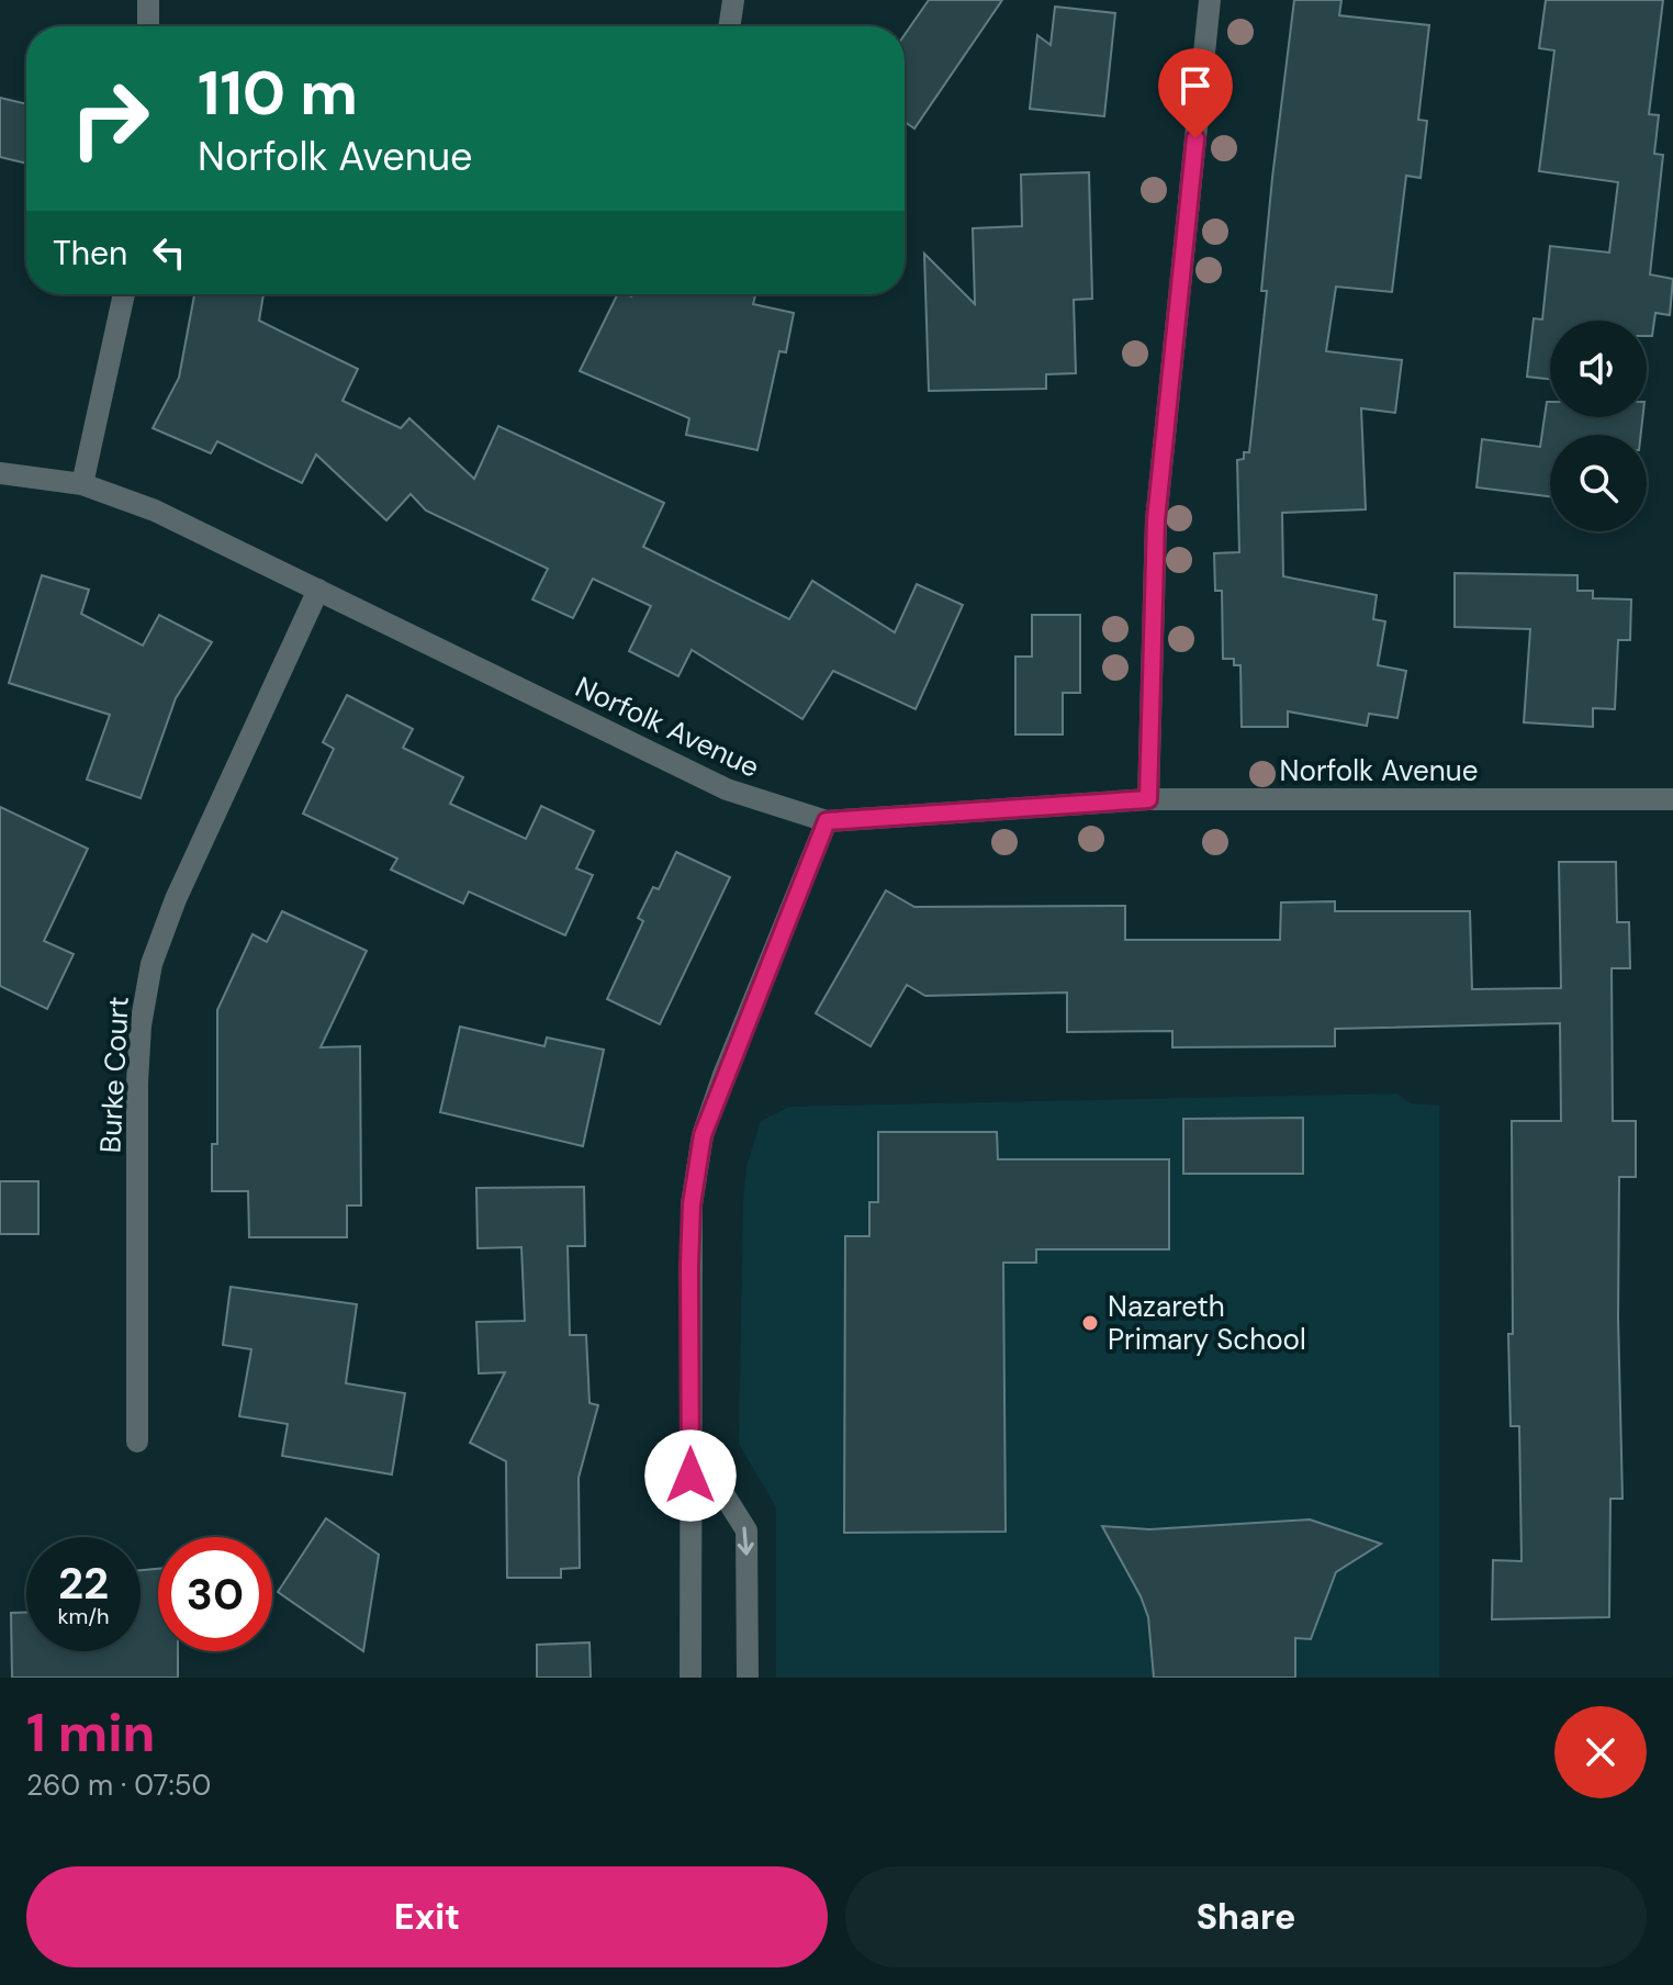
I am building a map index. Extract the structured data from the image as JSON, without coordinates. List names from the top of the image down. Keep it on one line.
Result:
{"streets":{"street":["Norfolk Avenue","Burke Court"]},"crossings":[["Norfolk Avenue","Burke Court"]],"places":["Nazareth Primary School"],"page":{"turn":["110 m","Norfolk Avenue"],"then":"Then","speed":"22 km/h","limit":"30","heading":["1 min","260 m · 07:50"],"buttons":["Exit","Share"]}}
